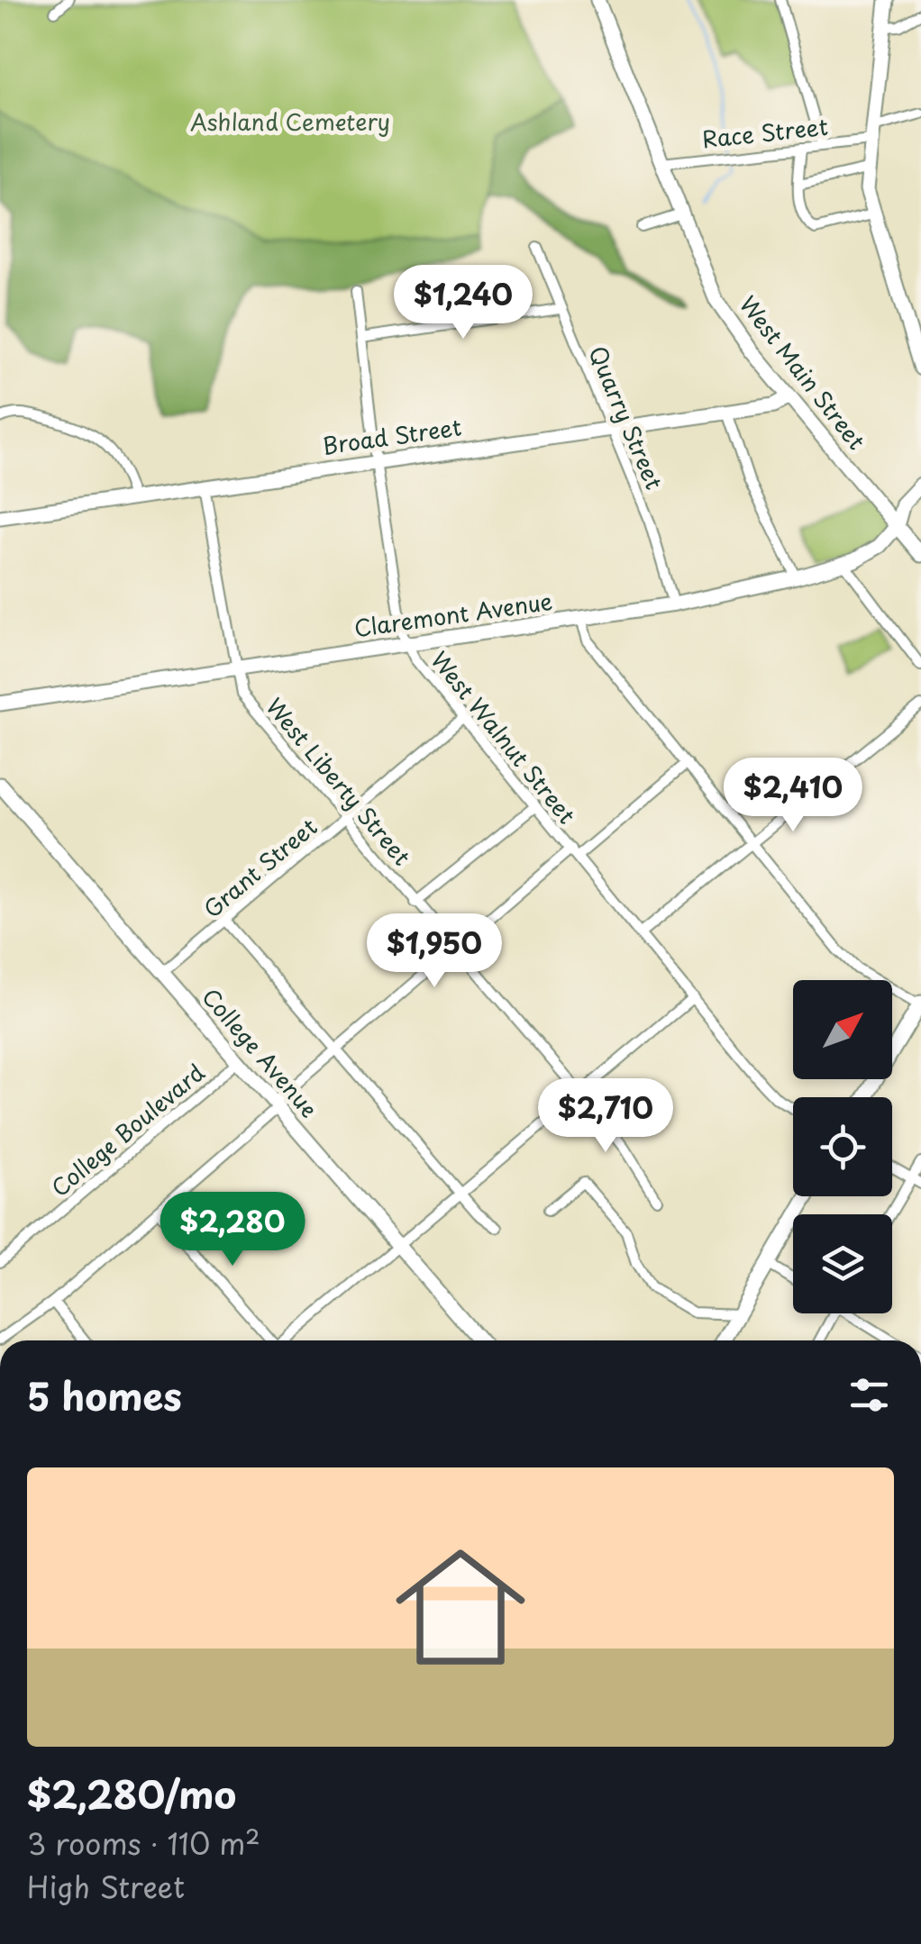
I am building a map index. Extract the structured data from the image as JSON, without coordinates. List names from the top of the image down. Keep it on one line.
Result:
{"streets":{"street":["Race Street","West Main Street","Quarry Street","Broad Street","Claremont Avenue","West Walnut Street","West Liberty Street","Grant Street","College Avenue","College Boulevard"]},"crossings":[["Race Street","West Main Street"],["West Main Street","Broad Street"],["West Main Street","Claremont Avenue"],["Quarry Street","Broad Street"],["Quarry Street","Claremont Avenue"],["Broad Street","West Walnut Street"],["Broad Street","West Liberty Street"],["Claremont Avenue","West Walnut Street"],["Claremont Avenue","West Liberty Street"],["West Walnut Street","Grant Street"],["West Liberty Street","Grant Street"],["Grant Street","College Avenue"],["College Avenue","College Boulevard"]],"parks":["Ashland Cemetery"],"north":"top right","page":{"price":["$1,240","$2,410","$1,950","$2,710","$2,280"],"heading":"5 homes","list":[{"name":"$2,280/mo","note":"3 rooms · 110 m² · High Street"}]}}
